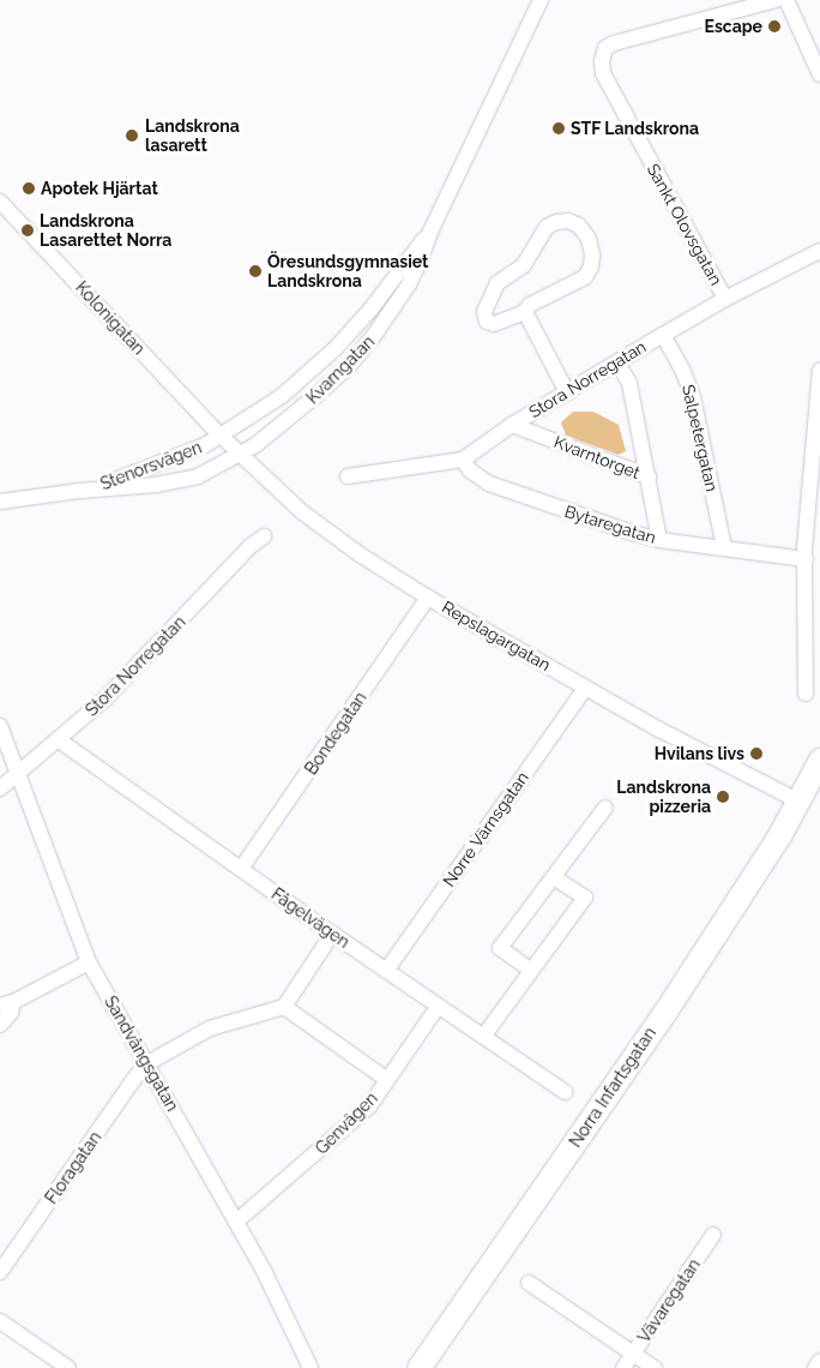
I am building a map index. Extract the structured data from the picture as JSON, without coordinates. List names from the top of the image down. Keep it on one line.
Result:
{"streets":{"street":["Sankt Olovsgatan","Kolonigatan","Kvarngatan","Stora Norregatan","Salpetergatan","Kvarntorget","Stenorsvägen","Bytaregatan","Repslagargatan","Bondegatan","Norre Värnsgatan","Fågelvägen","Sandvångsgatan","Norra Infartsgatan","Genvägen","Floragatan","Vävaregatan"]},"crossings":[["Sankt Olovsgatan","Stora Norregatan"],["Kolonigatan","Kvarngatan"],["Kolonigatan","Stenorsvägen"],["Kolonigatan","Repslagargatan"],["Kvarngatan","Stenorsvägen"],["Kvarngatan","Repslagargatan"],["Stora Norregatan","Salpetergatan"],["Stora Norregatan","Kvarntorget"],["Stora Norregatan","Bytaregatan"],["Stora Norregatan","Fågelvägen"],["Stora Norregatan","Sandvångsgatan"],["Salpetergatan","Bytaregatan"],["Kvarntorget","Bytaregatan"],["Stenorsvägen","Repslagargatan"],["Repslagargatan","Bondegatan"],["Repslagargatan","Norre Värnsgatan"],["Repslagargatan","Norra Infartsgatan"],["Bondegatan","Fågelvägen"],["Norre Värnsgatan","Fågelvägen"],["Fågelvägen","Genvägen"],["Sandvångsgatan","Genvägen"],["Sandvångsgatan","Floragatan"]],"places":["Escape","STF Landskrona","Landskrona lasarett","Apotek Hjärtat","Landskrona Lasarettet Norra","Öresundsgymnasiet Landskrona","Hvilans livs","Landskrona pizzeria"]}
